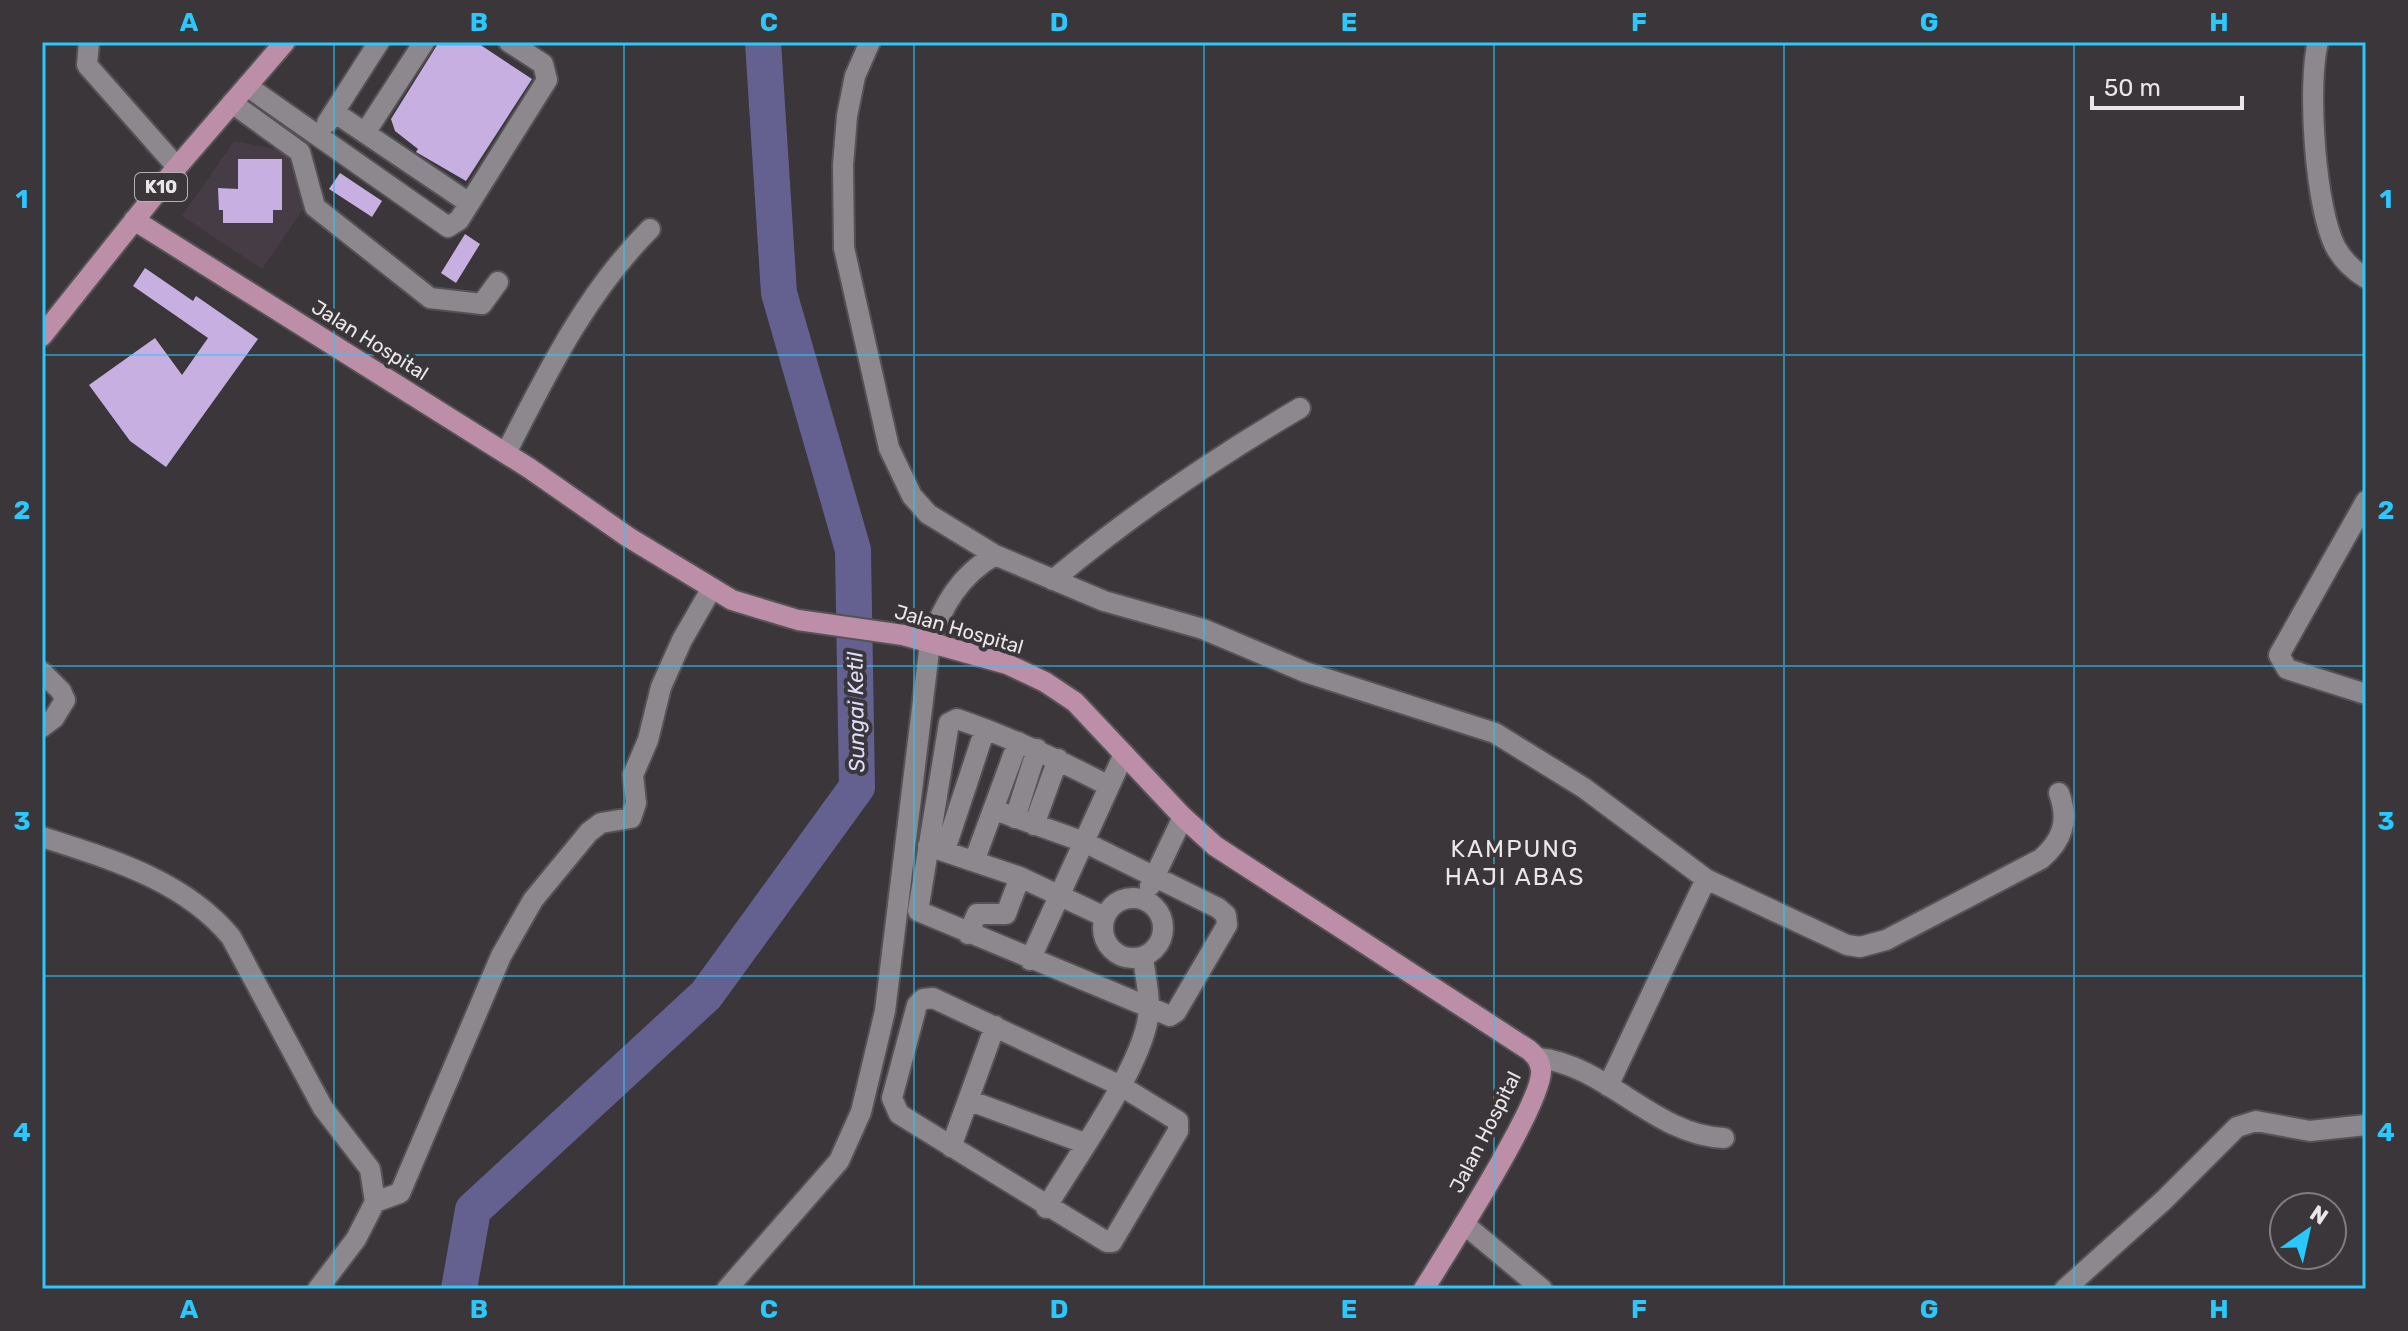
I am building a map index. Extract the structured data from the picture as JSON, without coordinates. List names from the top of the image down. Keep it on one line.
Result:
{"streets":{"main road":["K10","Jalan Hospital"]},"crossings":[["K10","Jalan Hospital"]],"districts":["KAMPUNG HAJI ABAS"],"water":["Sungai Ketil"],"scale_bar":"50 m","north":"top right","grid":{"columns":["A","B","C","D","E","F","G","H"],"rows":["1","2","3","4"]}}
